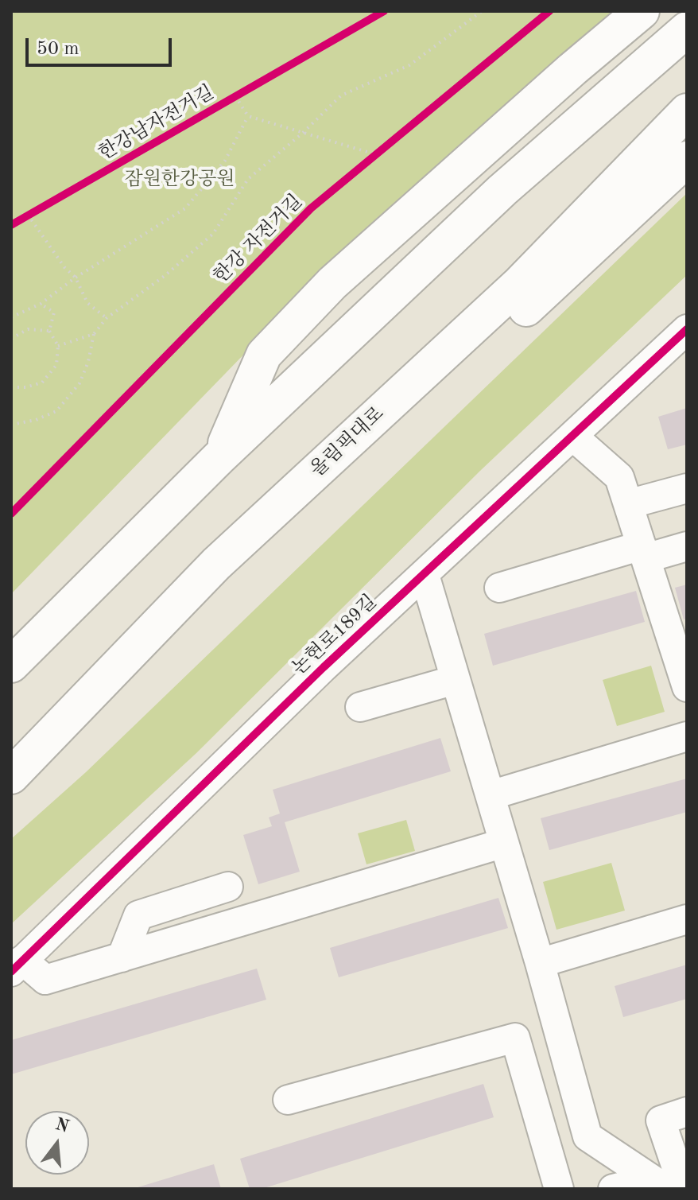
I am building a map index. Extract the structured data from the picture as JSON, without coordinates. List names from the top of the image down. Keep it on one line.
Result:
{"streets":{"highway":["올림픽대로"],"street":["논현로189길"],"cycle path":["한강남자전거길","한강 자전거길"]},"parks":["잠원한강공원"],"scale_bar":"50 m","north":"top"}
